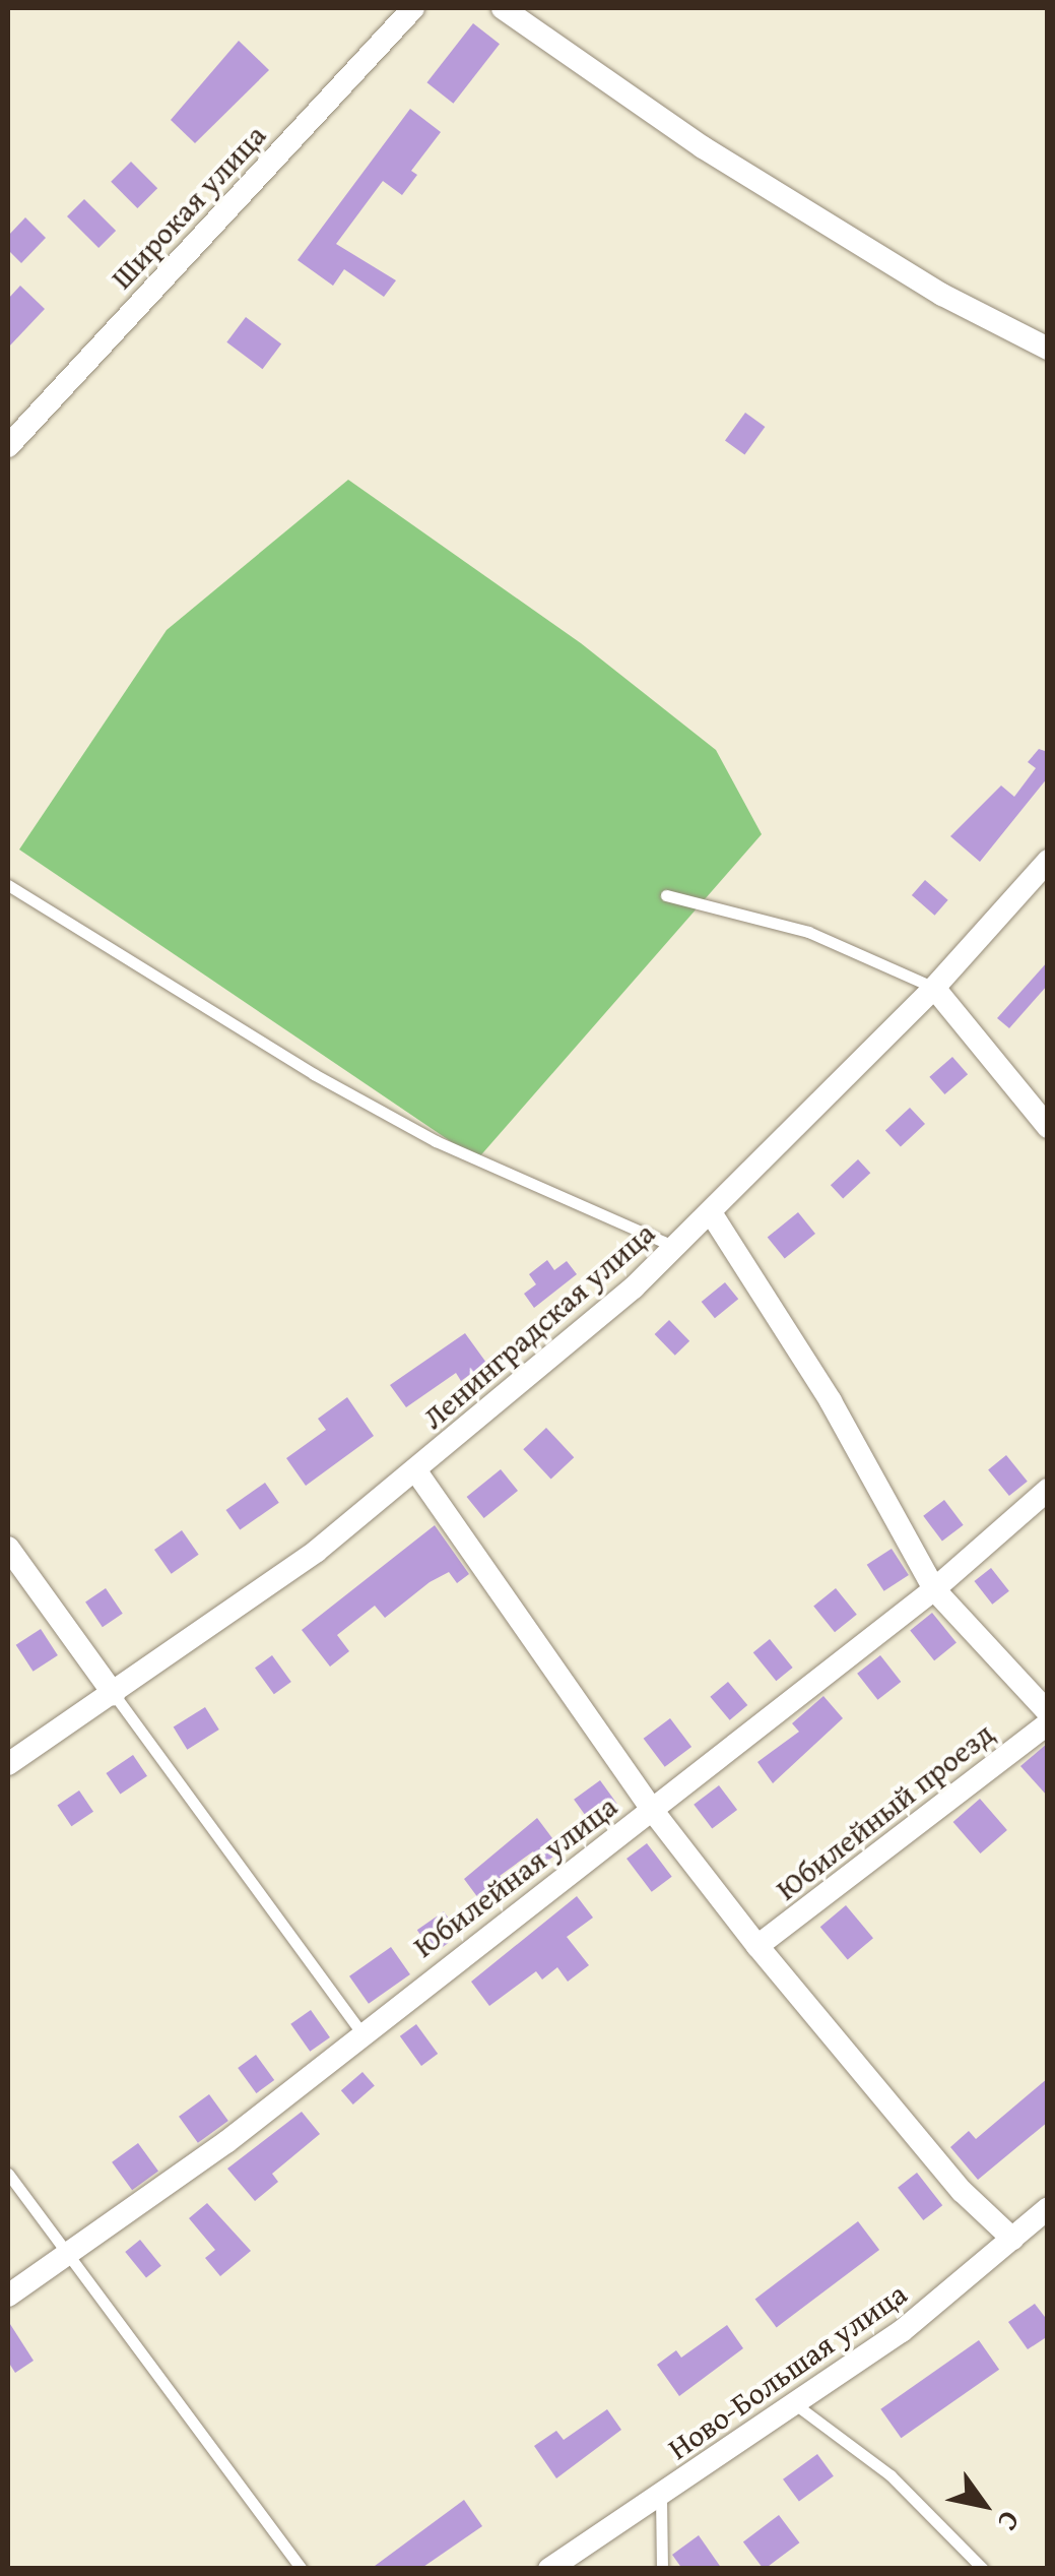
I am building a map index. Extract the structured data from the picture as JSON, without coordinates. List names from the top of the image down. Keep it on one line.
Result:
{"streets":{"street":["Широкая улица","Ленинградская улица","Юбилейный проезд","Юбилейная улица","Ново-Большая улица"]},"north":"bottom right"}
